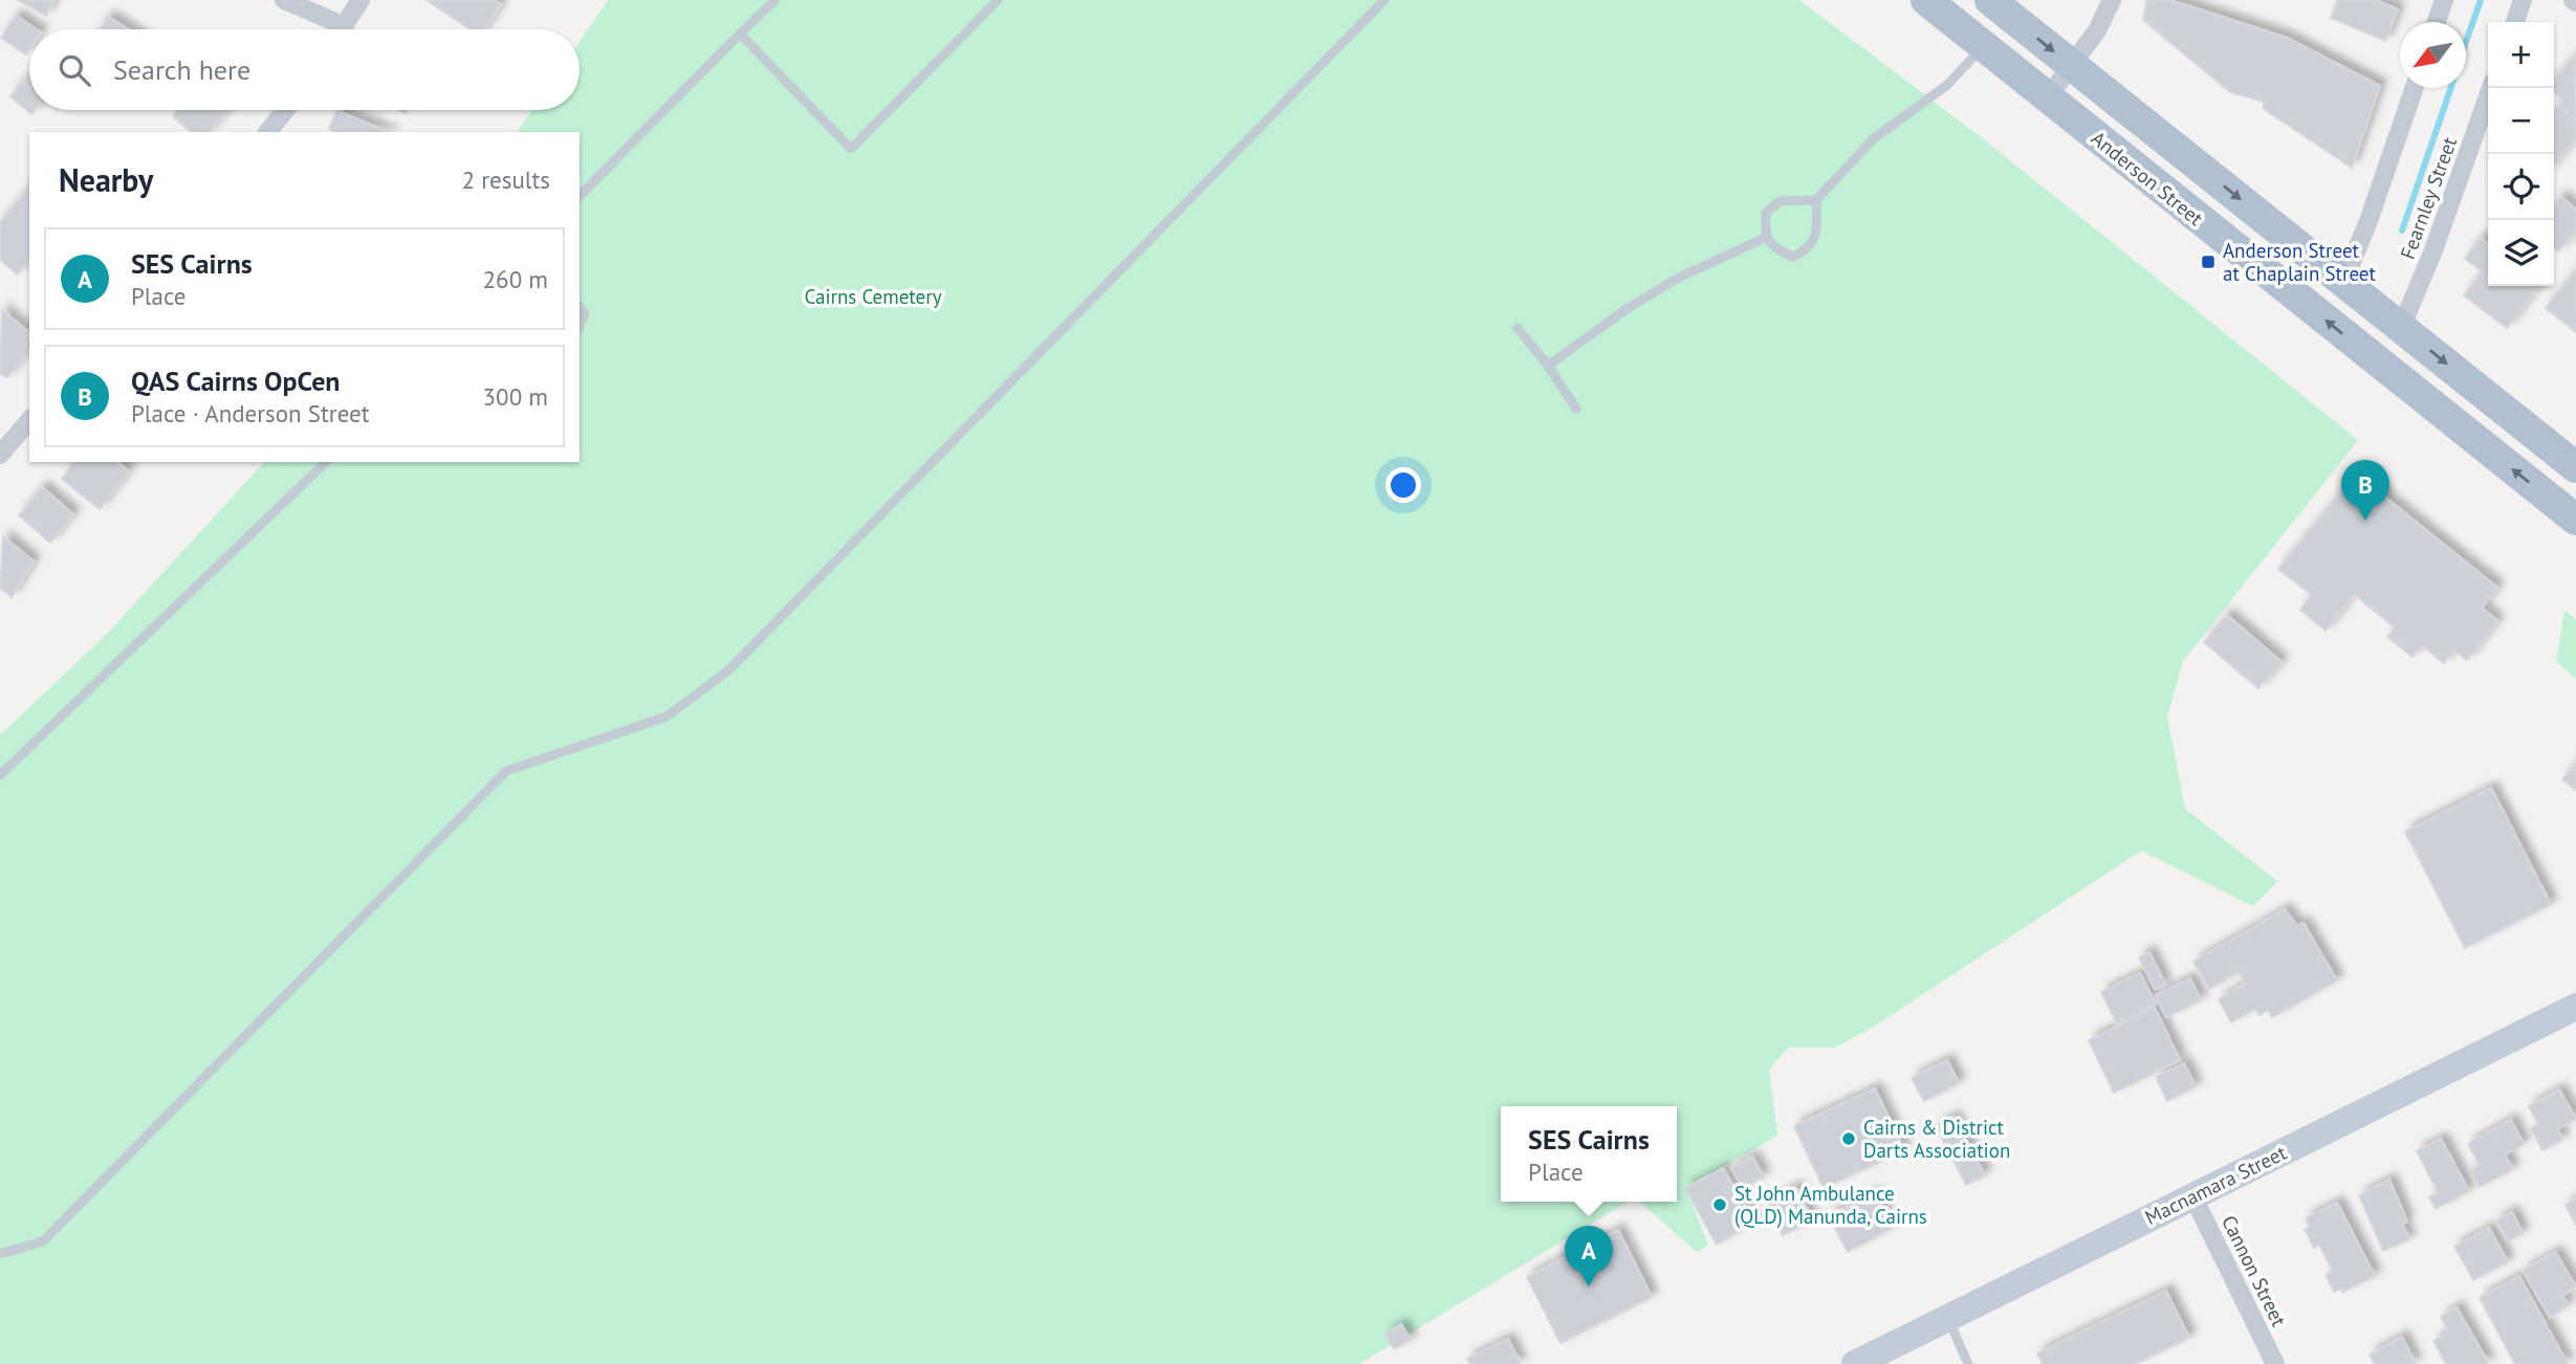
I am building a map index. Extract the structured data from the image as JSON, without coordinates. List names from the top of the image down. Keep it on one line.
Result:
{"streets":{"main road":["Anderson Street"],"street":["Fearnley Street","Macnamara Street","Cannon Street"]},"crossings":[["Anderson Street","Fearnley Street"],["Macnamara Street","Cannon Street"]],"parks":["Cairns Cemetery"],"places":{"transit":["Anderson Street at Chaplain Street"],"other":["Cairns & District Darts Association","St John Ambulance (QLD) Manunda, Cairns"]},"north":"bottom left","page":{"map_buttons":["+","−"],"search":"Search here","heading":["Nearby","2 results"],"list":[{"mark":"A","name":"SES Cairns","note":"Place","value":"260 m"},{"mark":"B","name":"QAS Cairns OpCen","note":"Place · Anderson Street","value":"300 m"}],"pins":["B","A"],"popup":["SES Cairns","Place"]}}
